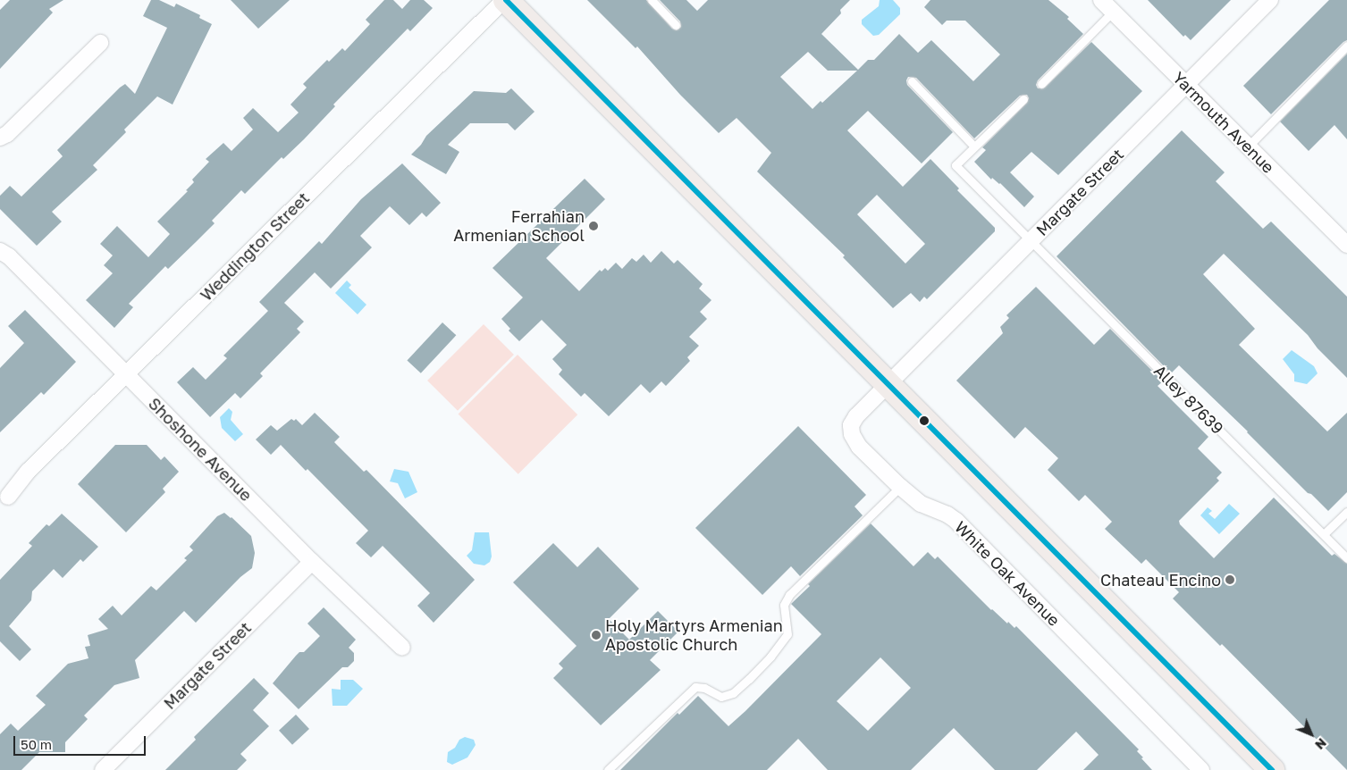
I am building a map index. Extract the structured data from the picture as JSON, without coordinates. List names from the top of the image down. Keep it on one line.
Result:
{"streets":{"street":["Yarmouth Avenue","Margate Street","Weddington Street","Shoshone Avenue","White Oak Avenue"],"lane":["Alley 87639"]},"crossings":[["Yarmouth Avenue","Margate Street"],["Margate Street","Alley 87639"],["Margate Street","Shoshone Avenue"],["Margate Street","White Oak Avenue"],["Weddington Street","Shoshone Avenue"]],"places":["Ferrahian Armenian School","Chateau Encino","Holy Martyrs Armenian Apostolic Church"],"scale_bar":"50 m","north":"bottom right"}
